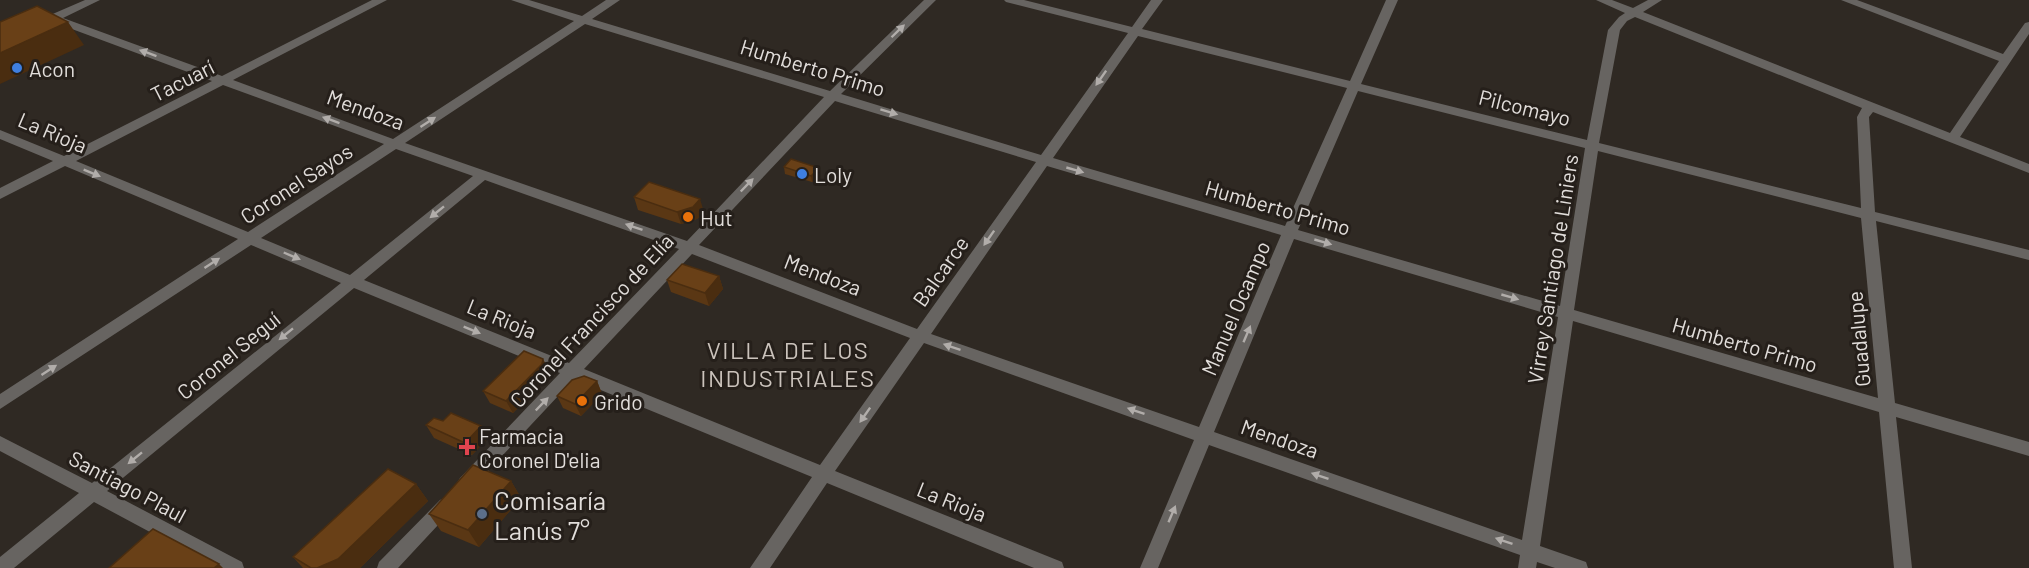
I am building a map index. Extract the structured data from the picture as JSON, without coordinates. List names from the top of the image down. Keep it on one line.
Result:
{"streets":{"street":["Humberto Primo","Tacuarí","Pilcomayo","Mendoza","La Rioja","Coronel Sayos","Virrey Santiago de Liniers","Balcarce","Manuel Ocampo","Coronel Francisco de Elía","Guadalupe","Coronel Seguí","Santiago Plaul"]},"crossings":[["Humberto Primo","Coronel Sayos"],["Humberto Primo","Virrey Santiago de Liniers"],["Humberto Primo","Balcarce"],["Humberto Primo","Manuel Ocampo"],["Humberto Primo","Coronel Francisco de Elía"],["Humberto Primo","Guadalupe"],["Tacuarí","Mendoza"],["Tacuarí","La Rioja"],["Pilcomayo","Virrey Santiago de Liniers"],["Pilcomayo","Balcarce"],["Pilcomayo","Manuel Ocampo"],["Pilcomayo","Guadalupe"],["Mendoza","Coronel Sayos"],["Mendoza","Virrey Santiago de Liniers"],["Mendoza","Balcarce"],["Mendoza","Manuel Ocampo"],["Mendoza","Coronel Francisco de Elía"],["Mendoza","Coronel Seguí"],["La Rioja","Coronel Sayos"],["La Rioja","Balcarce"],["La Rioja","Coronel Francisco de Elía"],["La Rioja","Coronel Seguí"],["Coronel Seguí","Santiago Plaul"]],"one_way":["Humberto Primo","Mendoza","La Rioja","Coronel Sayos","Balcarce","Manuel Ocampo","Coronel Francisco de Elía","Coronel Seguí"],"districts":["VILLA DE LOS INDUSTRIALES"],"places":{"other":["Acon","Loly","Hut","Grido","Comisaría Lanús 7°"],"health":["Farmacia Coronel D'elia"]}}
